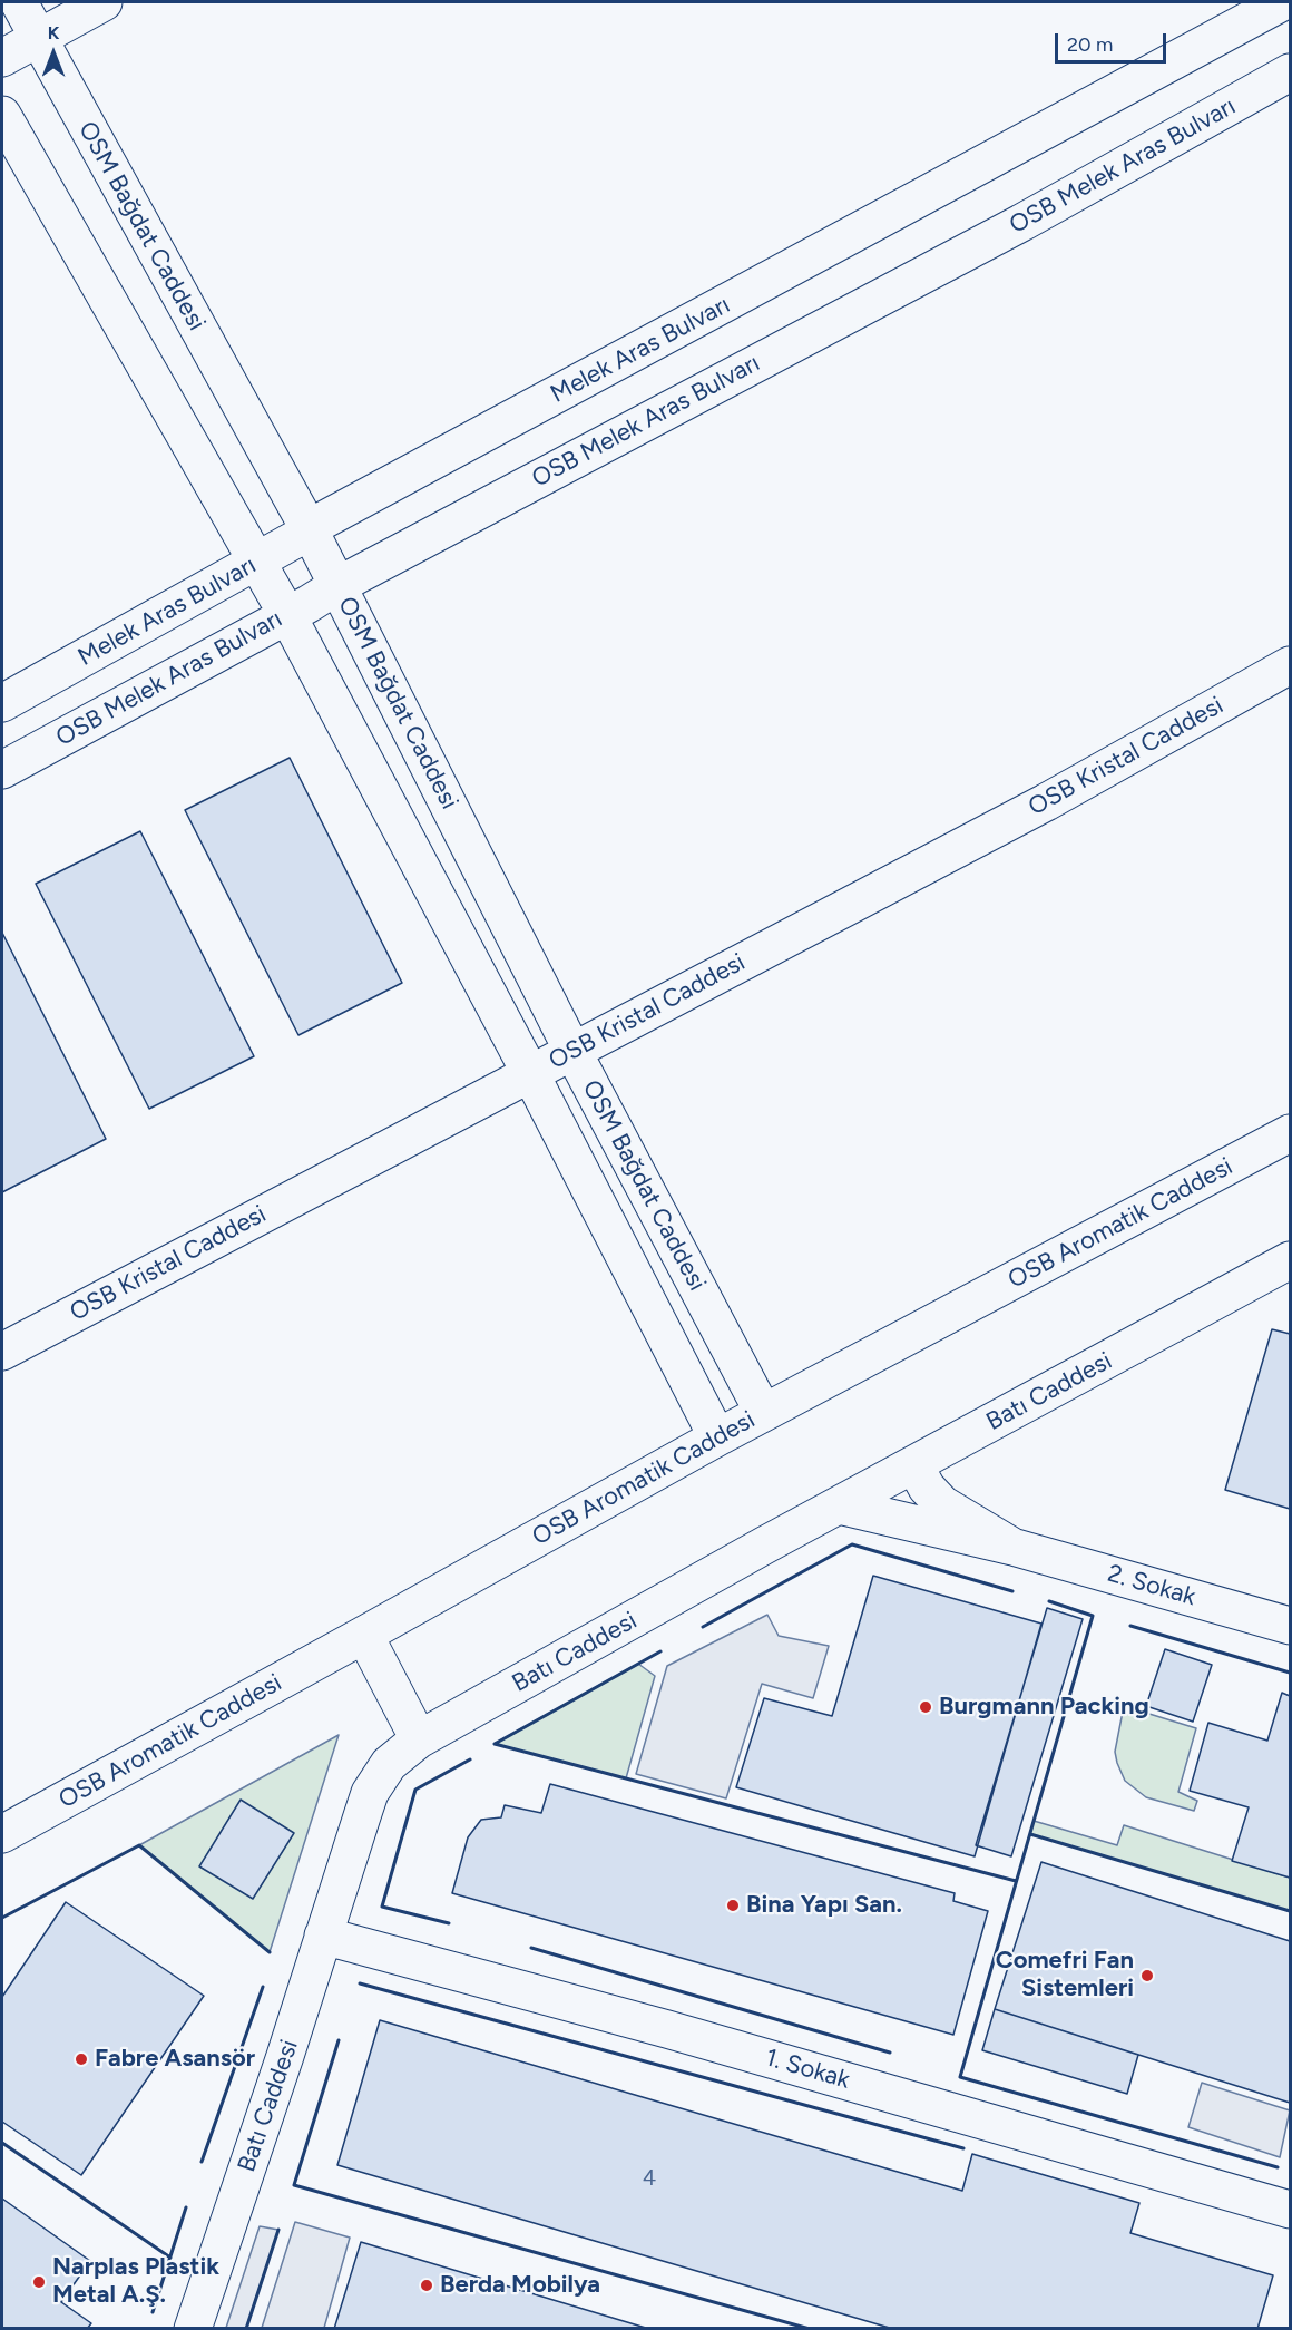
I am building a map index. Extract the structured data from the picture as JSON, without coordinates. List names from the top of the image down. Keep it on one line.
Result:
{"streets":{"street":["OSB Melek Aras Bulvarı","OSM Bağdat Caddesi","Melek Aras Bulvarı","OSB Kristal Caddesi","OSB Aromatik Caddesi","Batı Caddesi","2. Sokak","1. Sokak"]},"crossings":[["OSB Melek Aras Bulvarı","OSM Bağdat Caddesi"],["OSM Bağdat Caddesi","Melek Aras Bulvarı"],["OSM Bağdat Caddesi","OSB Kristal Caddesi"],["OSM Bağdat Caddesi","OSB Aromatik Caddesi"],["Batı Caddesi","2. Sokak"],["Batı Caddesi","1. Sokak"]],"places":["Burgmann Packing","Bina Yapı San.","Comefri Fan Sistemleri","Fabre Asansör","Narplas Plastik Metal A.Ş.","Berda Mobilya"],"house_numbers":["4"],"scale_bar":"20 m","north":"top"}
